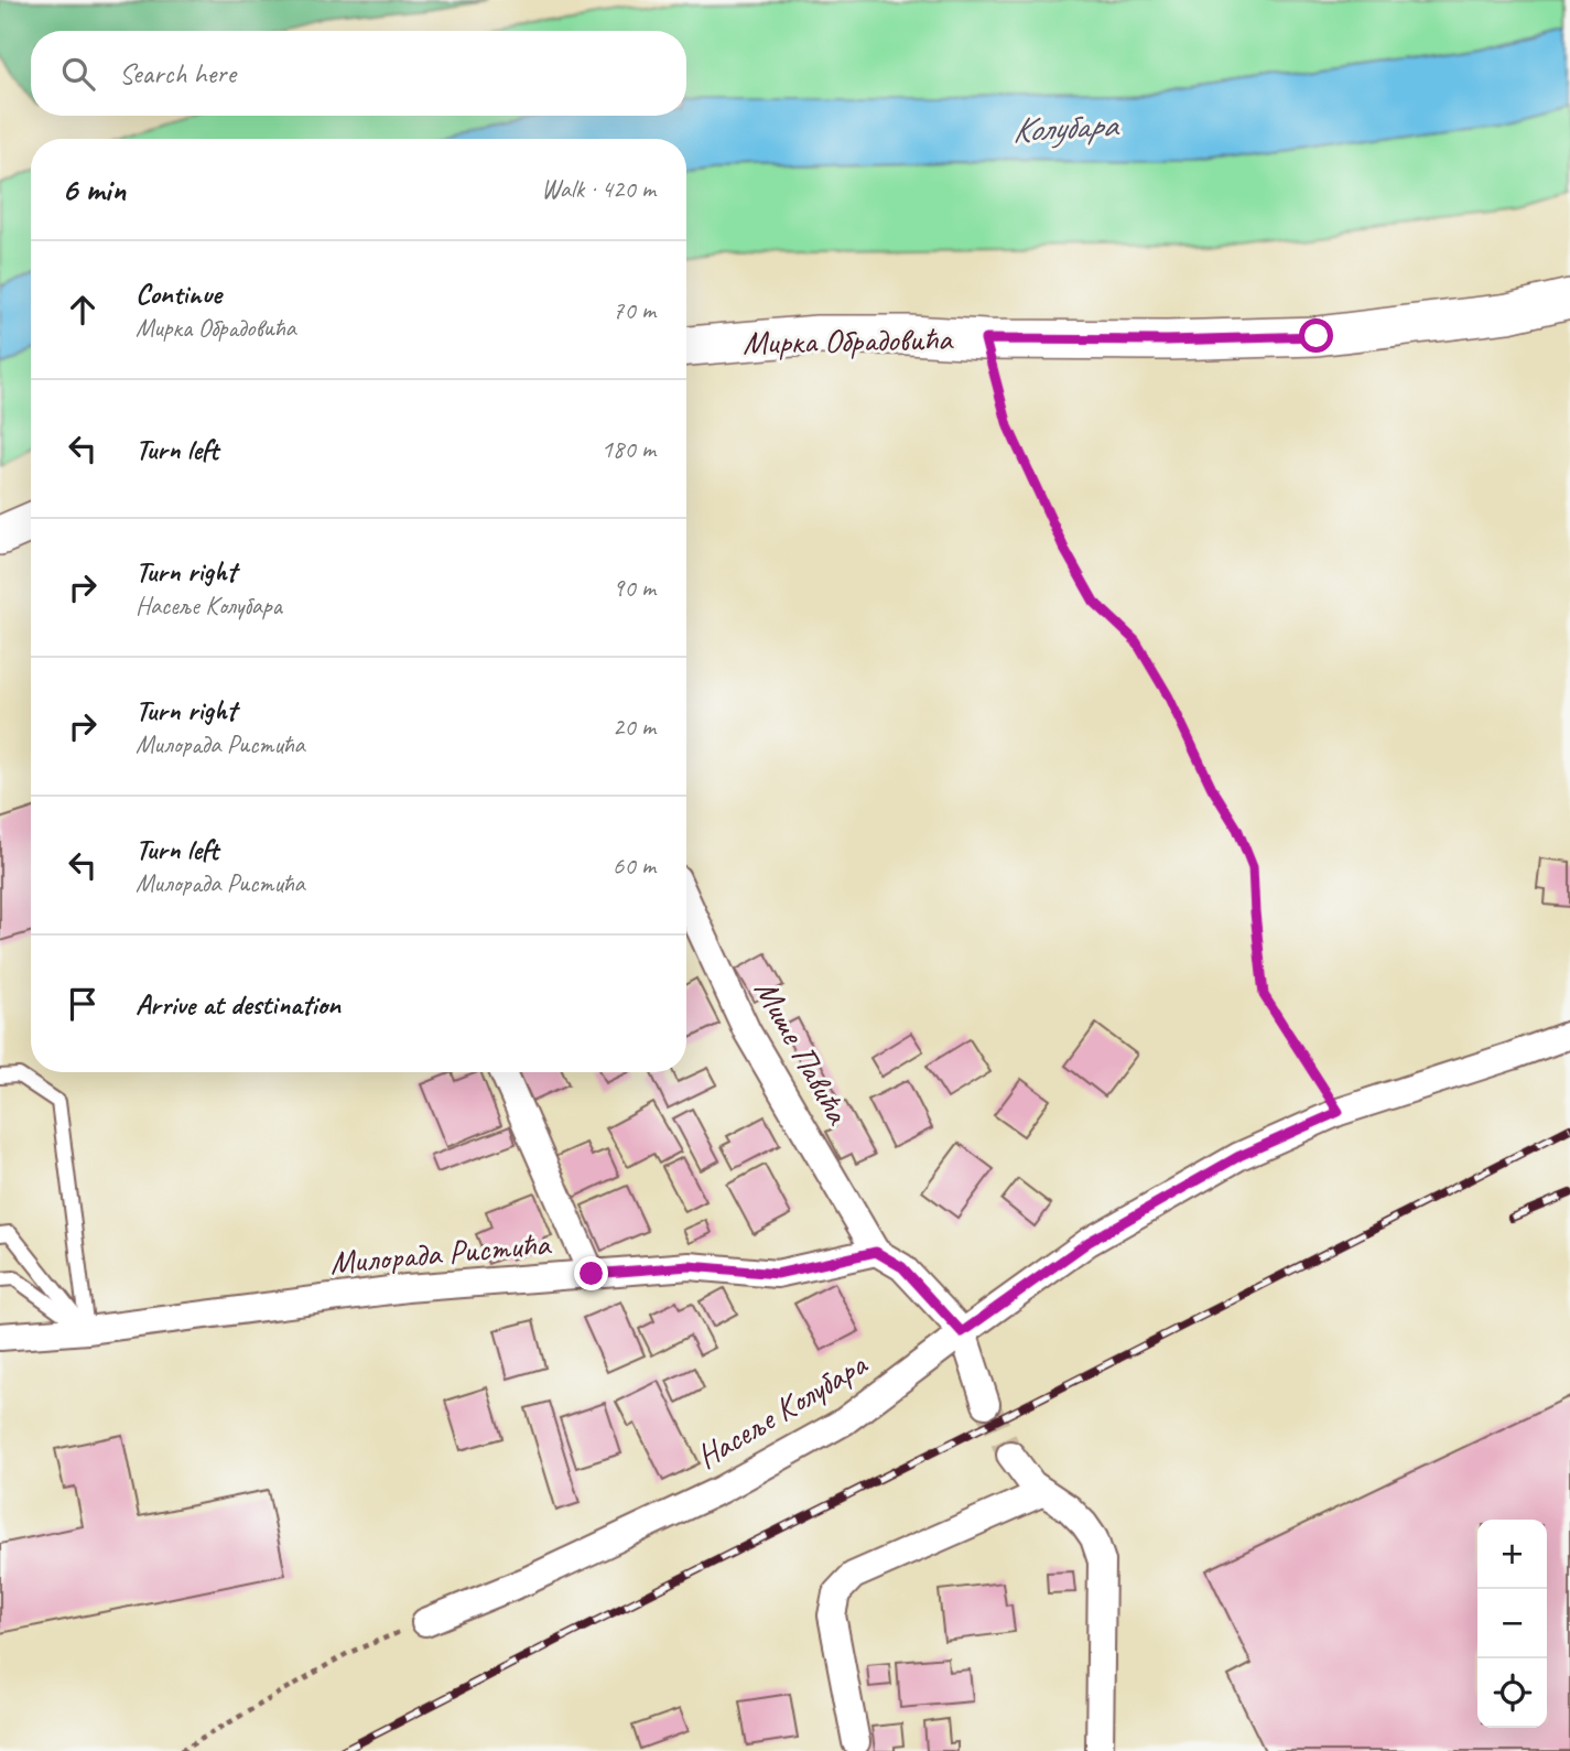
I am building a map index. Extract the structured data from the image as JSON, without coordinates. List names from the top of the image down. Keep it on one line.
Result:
{"streets":{"street":["Мирка Обрадовића","Мише Павића","Милорада Ристића","Насеље Колубара"]},"crossings":[["Мише Павића","Милорада Ристића"]],"water":["Колубара"],"page":{"search":"Search here","heading":["6 min","Walk · 420 m"],"list":[["Continue","Мирка Обрадовића","70 m"],["Turn left","180 m"],["Turn right","Насеље Колубара","90 m"],["Turn right","Милорада Ристића","20 m"],["Turn left","Милорада Ристића","60 m"],"Arrive at destination"],"map_buttons":["+","−"]}}
